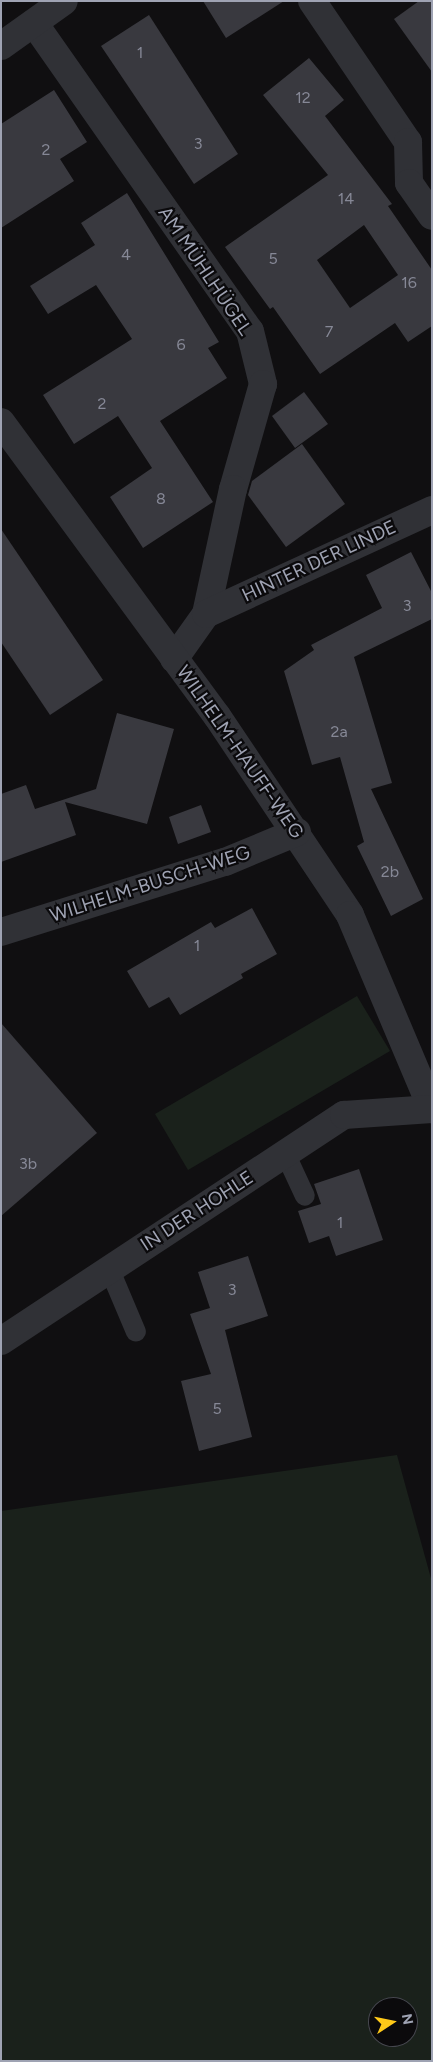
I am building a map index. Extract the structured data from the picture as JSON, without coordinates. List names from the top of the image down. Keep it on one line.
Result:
{"streets":{"street":["AM MÜHLHÜGEL","HINTER DER LINDE","WILHELM-HAUFF-WEG","WILHELM-BUSCH-WEG","IN DER HOHLE"]},"crossings":[["AM MÜHLHÜGEL","HINTER DER LINDE"],["AM MÜHLHÜGEL","WILHELM-HAUFF-WEG"],["WILHELM-HAUFF-WEG","WILHELM-BUSCH-WEG"],["WILHELM-HAUFF-WEG","IN DER HOHLE"]],"house_numbers":["1","12","3","2","14","4","5","16","7","6","2","8","3","2a","2b","1","3b","1","3","5"],"north":"right"}
